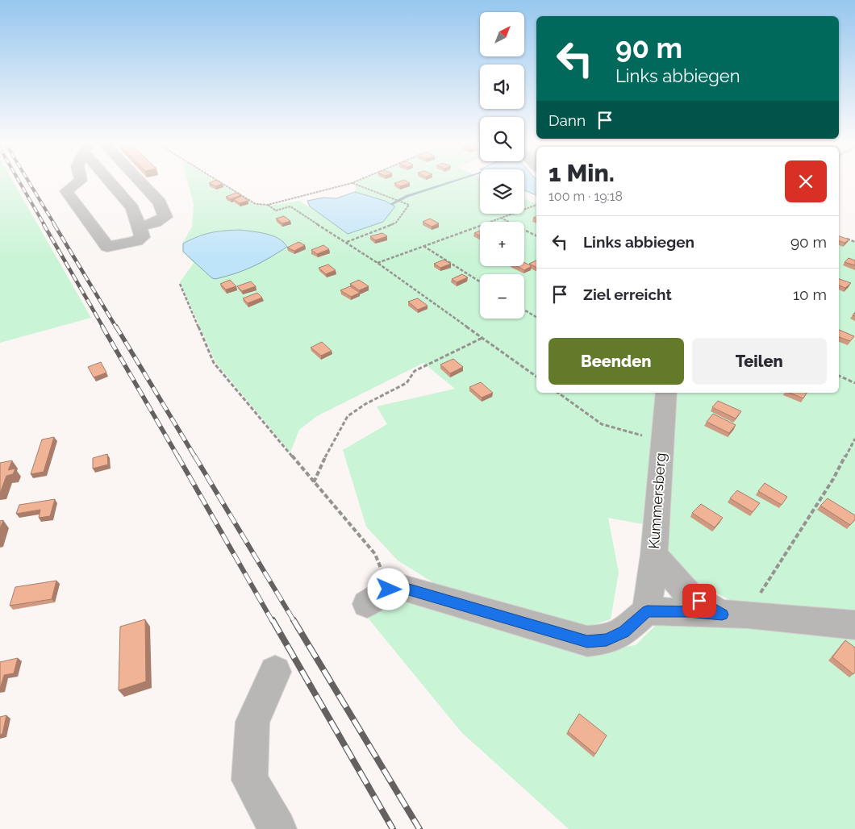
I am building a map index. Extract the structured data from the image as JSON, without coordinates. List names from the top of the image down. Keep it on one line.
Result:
{"streets":{"street":["Kummersberg"]},"north":"top right","page":{"map_buttons":["+","−"],"turn":["90 m","Links abbiegen"],"then":"Dann","heading":["1 Min.","100 m · 19:18"],"list":[{"name":"Links abbiegen","value":"90 m"},{"name":"Ziel erreicht","value":"10 m"}],"buttons":["Beenden","Teilen"]}}
